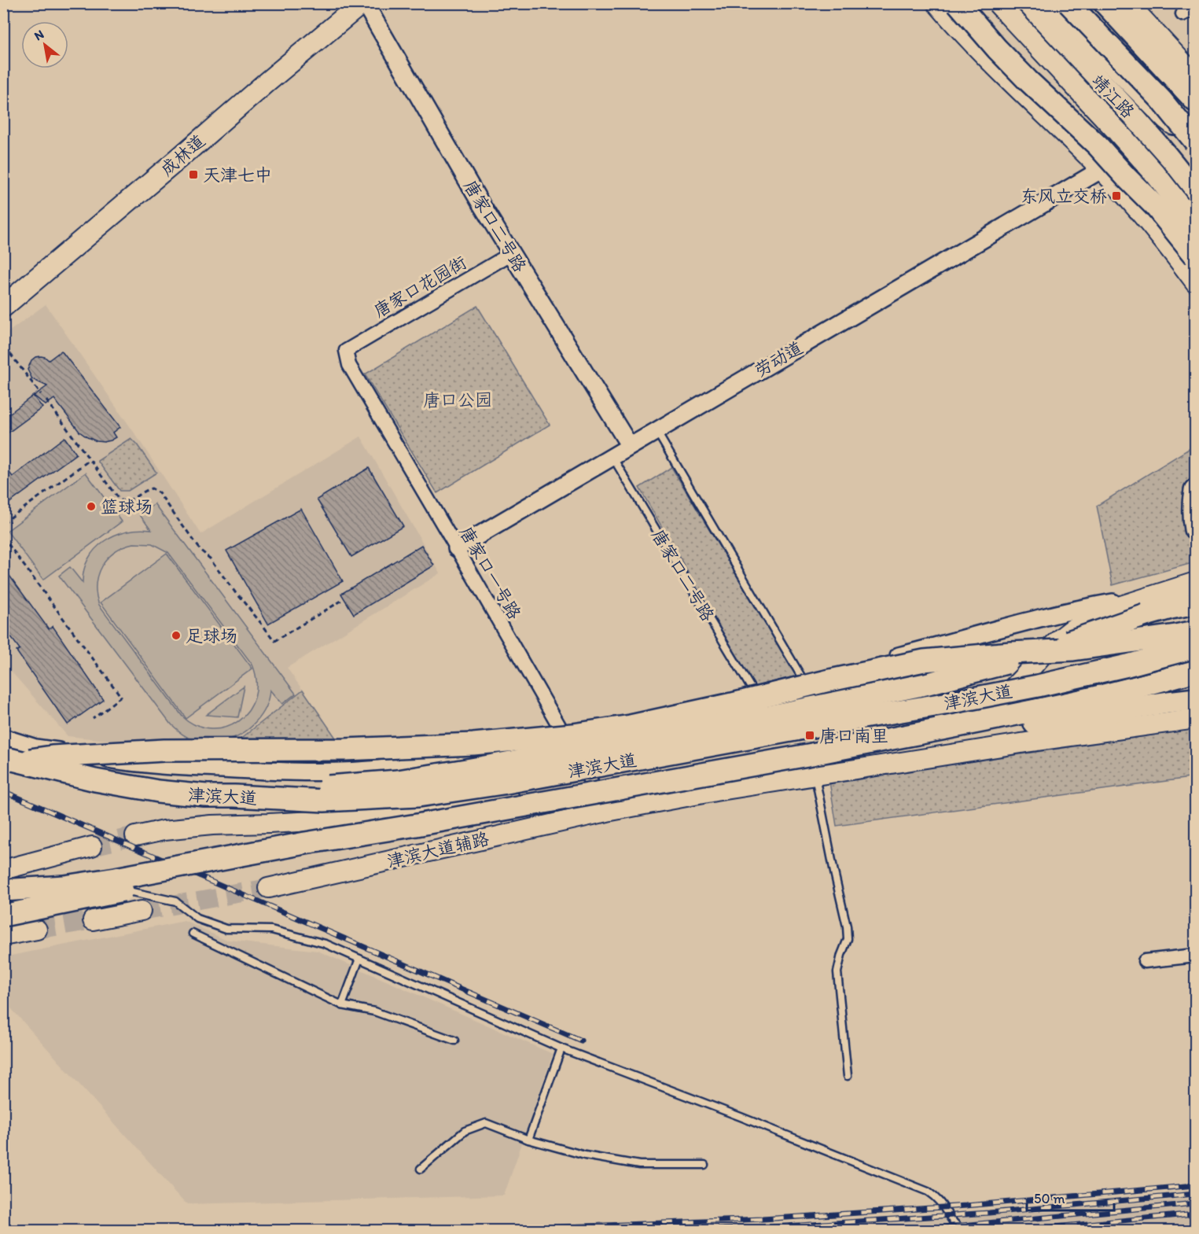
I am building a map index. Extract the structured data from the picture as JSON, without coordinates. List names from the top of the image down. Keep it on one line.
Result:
{"streets":{"highway":["靖江路","津滨大道"],"main road":["成林道","津滨大道辅路"],"street":["唐家口二号路","唐家口花园街","劳动道","唐家口一号路"]},"crossings":[["成林道","唐家口二号路"],["唐家口二号路","唐家口花园街"],["唐家口二号路","劳动道"],["唐家口花园街","唐家口一号路"],["劳动道","唐家口一号路"],["唐家口一号路","津滨大道辅路"]],"parks":["唐口公园"],"places":{"transit":["天津七中","东风立交桥","唐口南里"],"other":["篮球场","足球场"]},"scale_bar":"50 m","north":"top left"}
